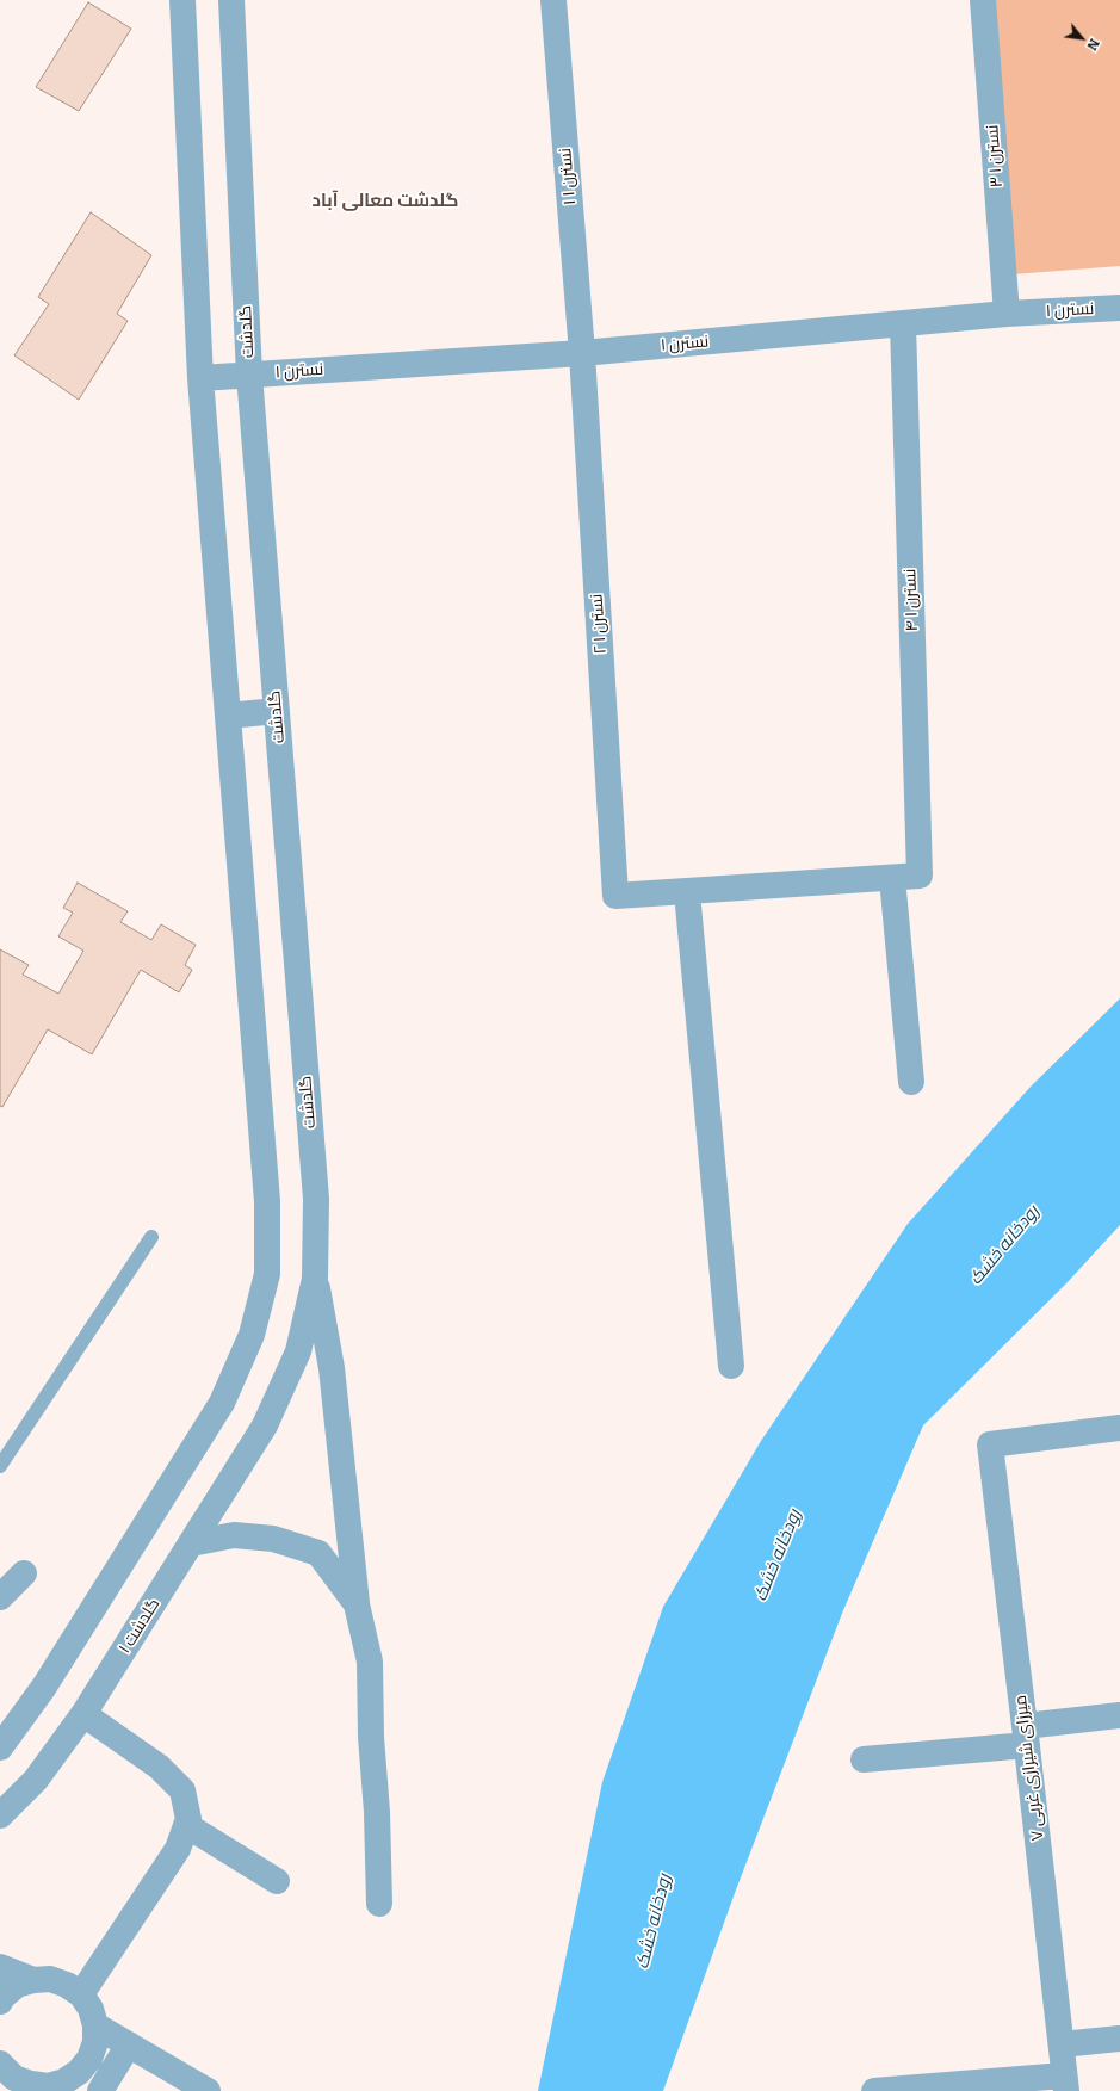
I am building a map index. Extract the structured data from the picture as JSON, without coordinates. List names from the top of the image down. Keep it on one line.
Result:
{"streets":{"street":["۳ نسترن ۱","۱ نسترن ۱","نسترن ۱","گلدشت","۴ نسترن ۱","۲ نسترن ۱","گلدشت ۱","۷ میرزای شیرازی غربی"]},"crossings":[["۳ نسترن ۱","نسترن ۱"],["۱ نسترن ۱","نسترن ۱"],["۱ نسترن ۱","۲ نسترن ۱"],["نسترن ۱","گلدشت"],["نسترن ۱","۴ نسترن ۱"],["نسترن ۱","۲ نسترن ۱"],["گلدشت","گلدشت ۱"]],"districts":["گلدشت معالی آباد"],"water":["رودخانه خشک"],"north":"bottom right"}
